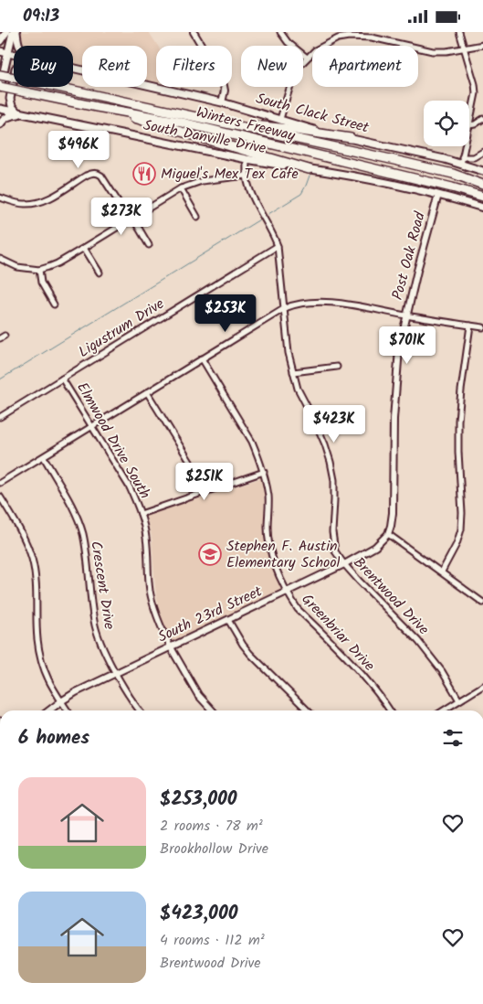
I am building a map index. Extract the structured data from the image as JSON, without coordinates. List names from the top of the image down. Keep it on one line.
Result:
{"streets":{"highway":["Winters Freeway"],"main road":["South Clack Street","South Danville Drive"],"street":["Post Oak Road","Ligustrum Drive","Elmwood Drive South","Crescent Drive","Brentwood Drive","South 23rd Street","Greenbriar Drive"]},"crossings":[["South Danville Drive","Post Oak Road"],["South Danville Drive","Brentwood Drive"],["Post Oak Road","South 23rd Street"],["Ligustrum Drive","Elmwood Drive South"],["Ligustrum Drive","Brentwood Drive"],["Elmwood Drive South","South 23rd Street"],["Crescent Drive","South 23rd Street"],["Brentwood Drive","South 23rd Street"],["South 23rd Street","Greenbriar Drive"]],"places":{"restaurant":["Miguel's Mex Tex Cafe"],"school or university":["Stephen F. Austin Elementary School"]},"page":{"status":"09:13","chip":["Buy","Rent","Filters","New","Apartment"],"price":["$496K","$273K","$253K","$701K","$423K","$251K"],"heading":"6 homes","list":[{"name":"$253,000","note":"2 rooms · 78 m² · Brookhollow Drive"},{"name":"$423,000","note":"4 rooms · 112 m² · Brentwood Drive"}]}}
